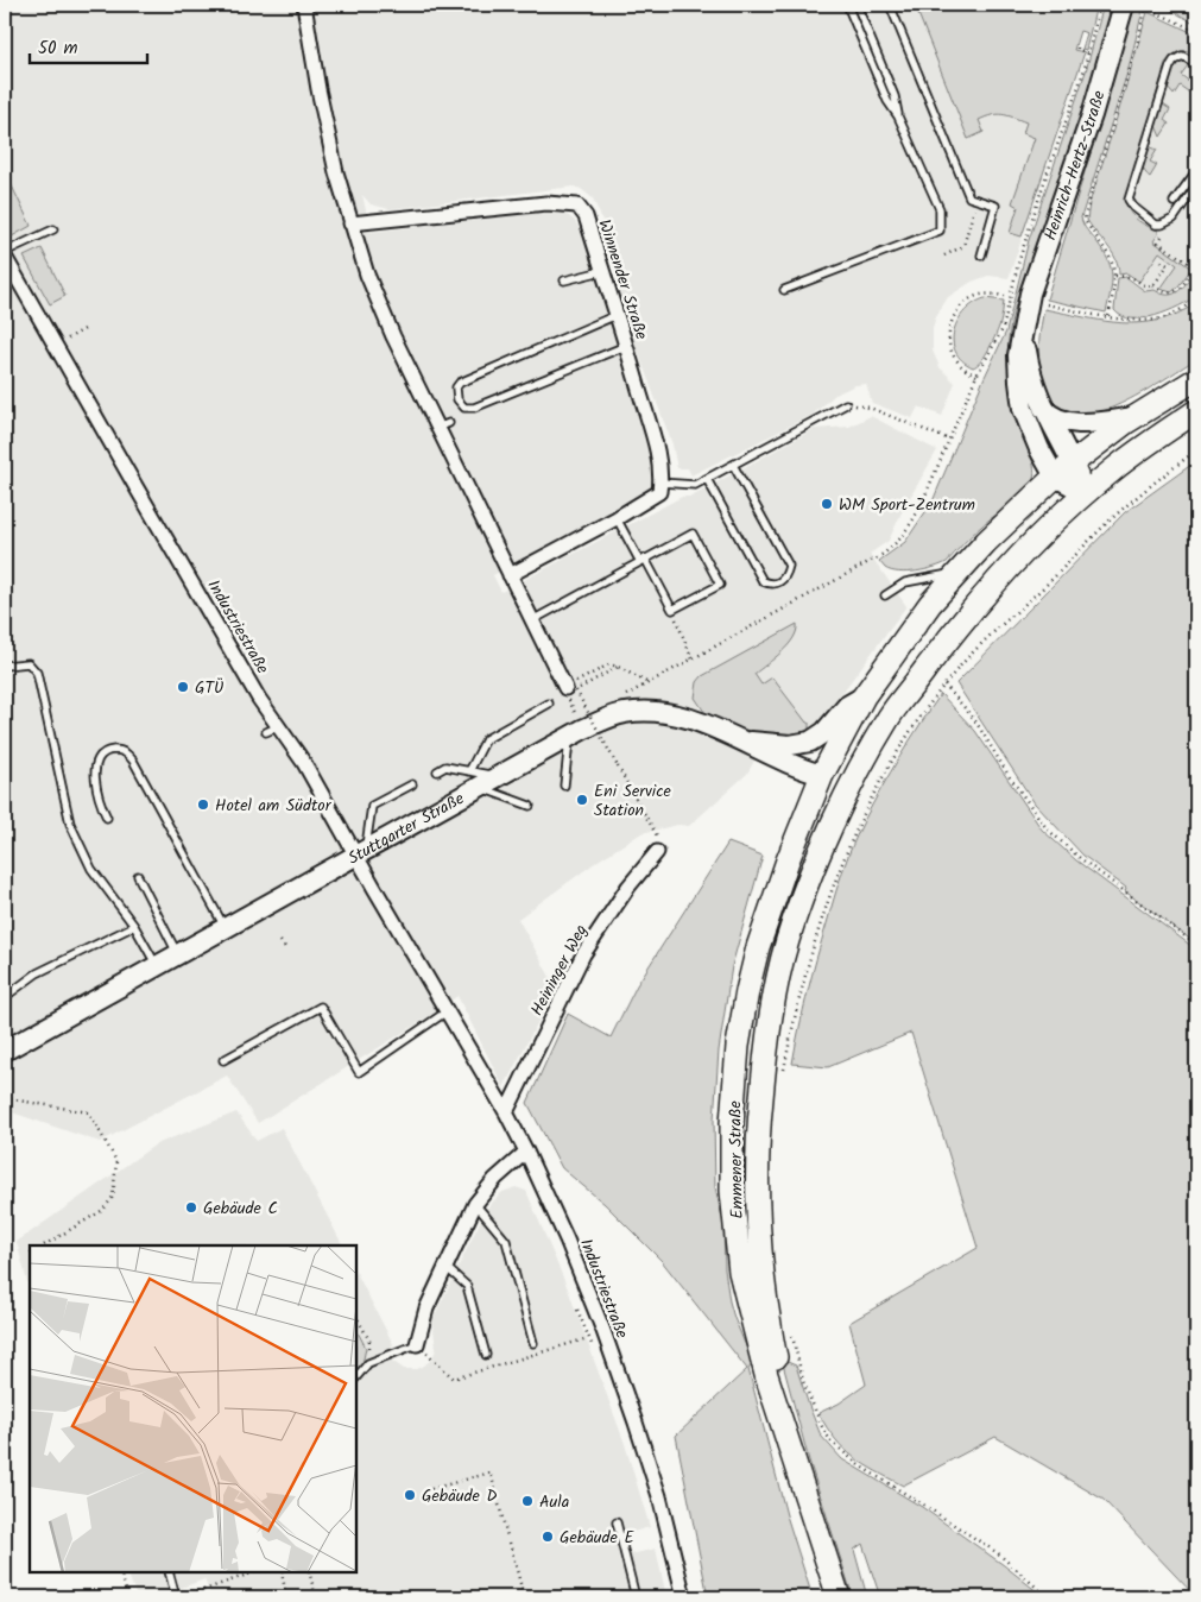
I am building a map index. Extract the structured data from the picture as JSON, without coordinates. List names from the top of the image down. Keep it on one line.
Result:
{"streets":{"main road":["Emmener Straße"],"street":["Heinrich-Hertz-Straße","Winnender Straße","Industriestraße","Stuttgarter Straße","Heininger Weg"]},"crossings":[["Heinrich-Hertz-Straße","Emmener Straße"],["Industriestraße","Stuttgarter Straße"],["Industriestraße","Heininger Weg"],["Stuttgarter Straße","Emmener Straße"]],"places":["WM Sport-Zentrum","GTÜ","Eni Service Station","Hotel am Südtor","Gebäude C","Gebäude D","Aula","Gebäude E"],"scale_bar":"50 m"}
